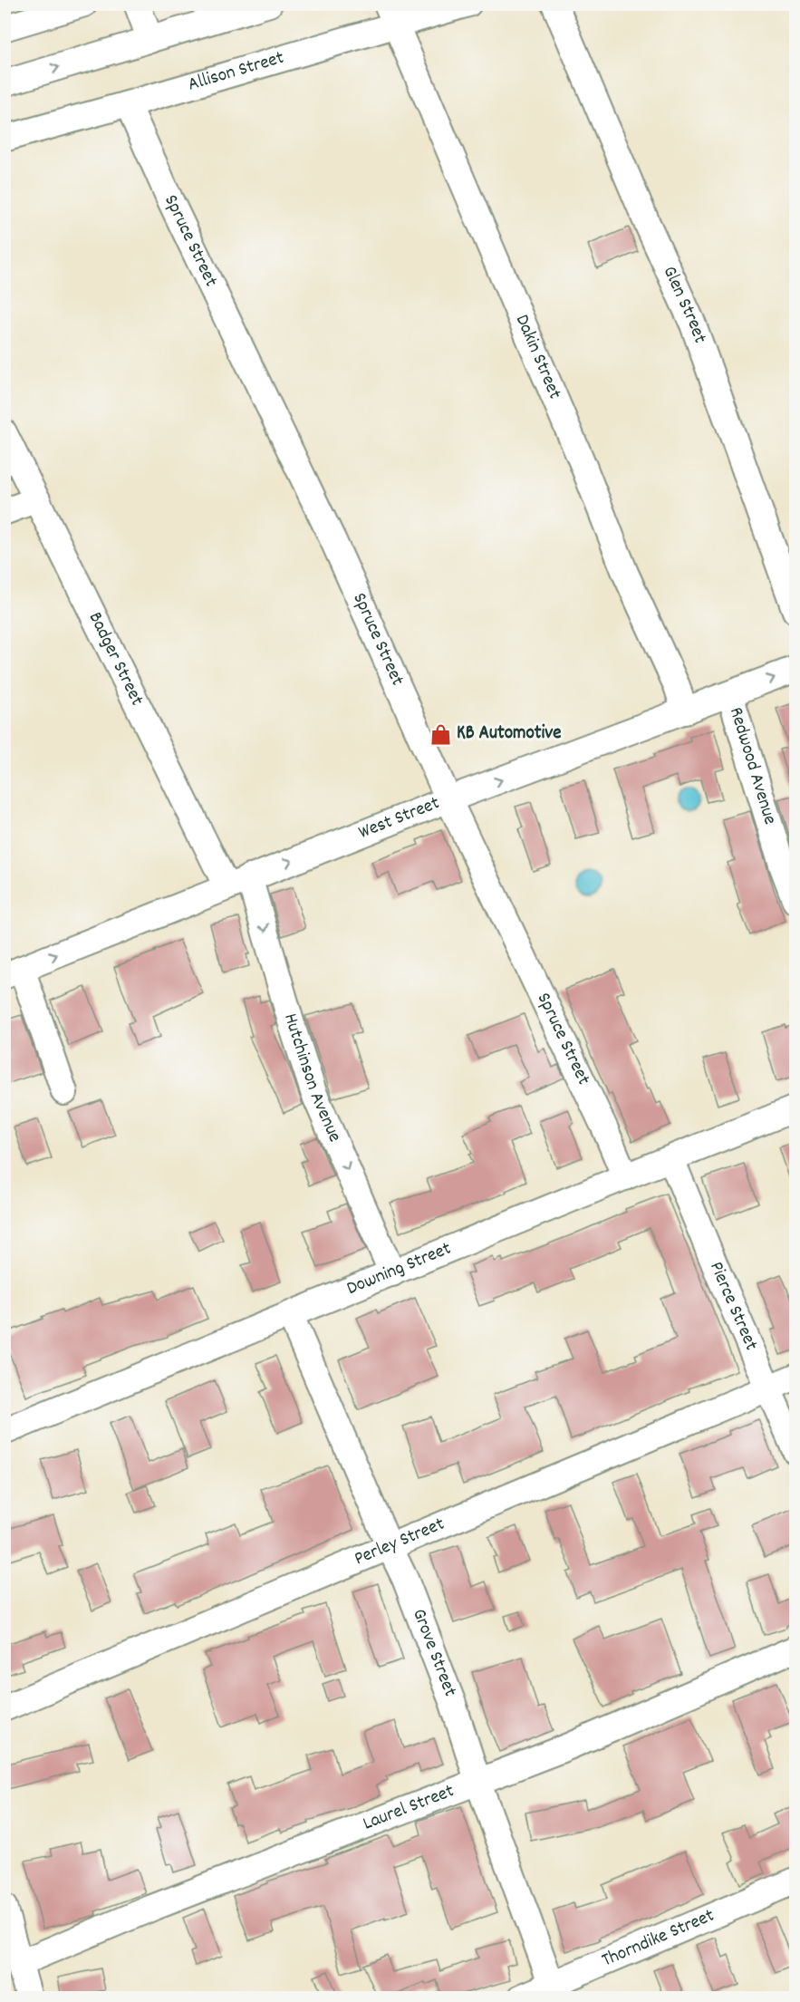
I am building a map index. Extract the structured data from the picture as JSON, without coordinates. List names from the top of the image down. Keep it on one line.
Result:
{"streets":{"street":["Allison Street","Spruce Street","Glen Street","Dakin Street","Badger Street","Redwood Avenue","West Street","Hutchinson Avenue","Downing Street","Pierce Street","Perley Street","Grove Street","Laurel Street","Thorndike Street"]},"crossings":[["Allison Street","Spruce Street"],["Allison Street","Dakin Street"],["Spruce Street","West Street"],["Spruce Street","Downing Street"],["Dakin Street","West Street"],["Badger Street","West Street"],["Badger Street","Hutchinson Avenue"],["Redwood Avenue","West Street"],["West Street","Hutchinson Avenue"],["Hutchinson Avenue","Downing Street"],["Downing Street","Pierce Street"],["Downing Street","Grove Street"],["Pierce Street","Perley Street"],["Perley Street","Grove Street"],["Grove Street","Laurel Street"],["Grove Street","Thorndike Street"]],"one_way":["West Street","Hutchinson Avenue"],"places":{"shop":["KB Automotive"]}}
